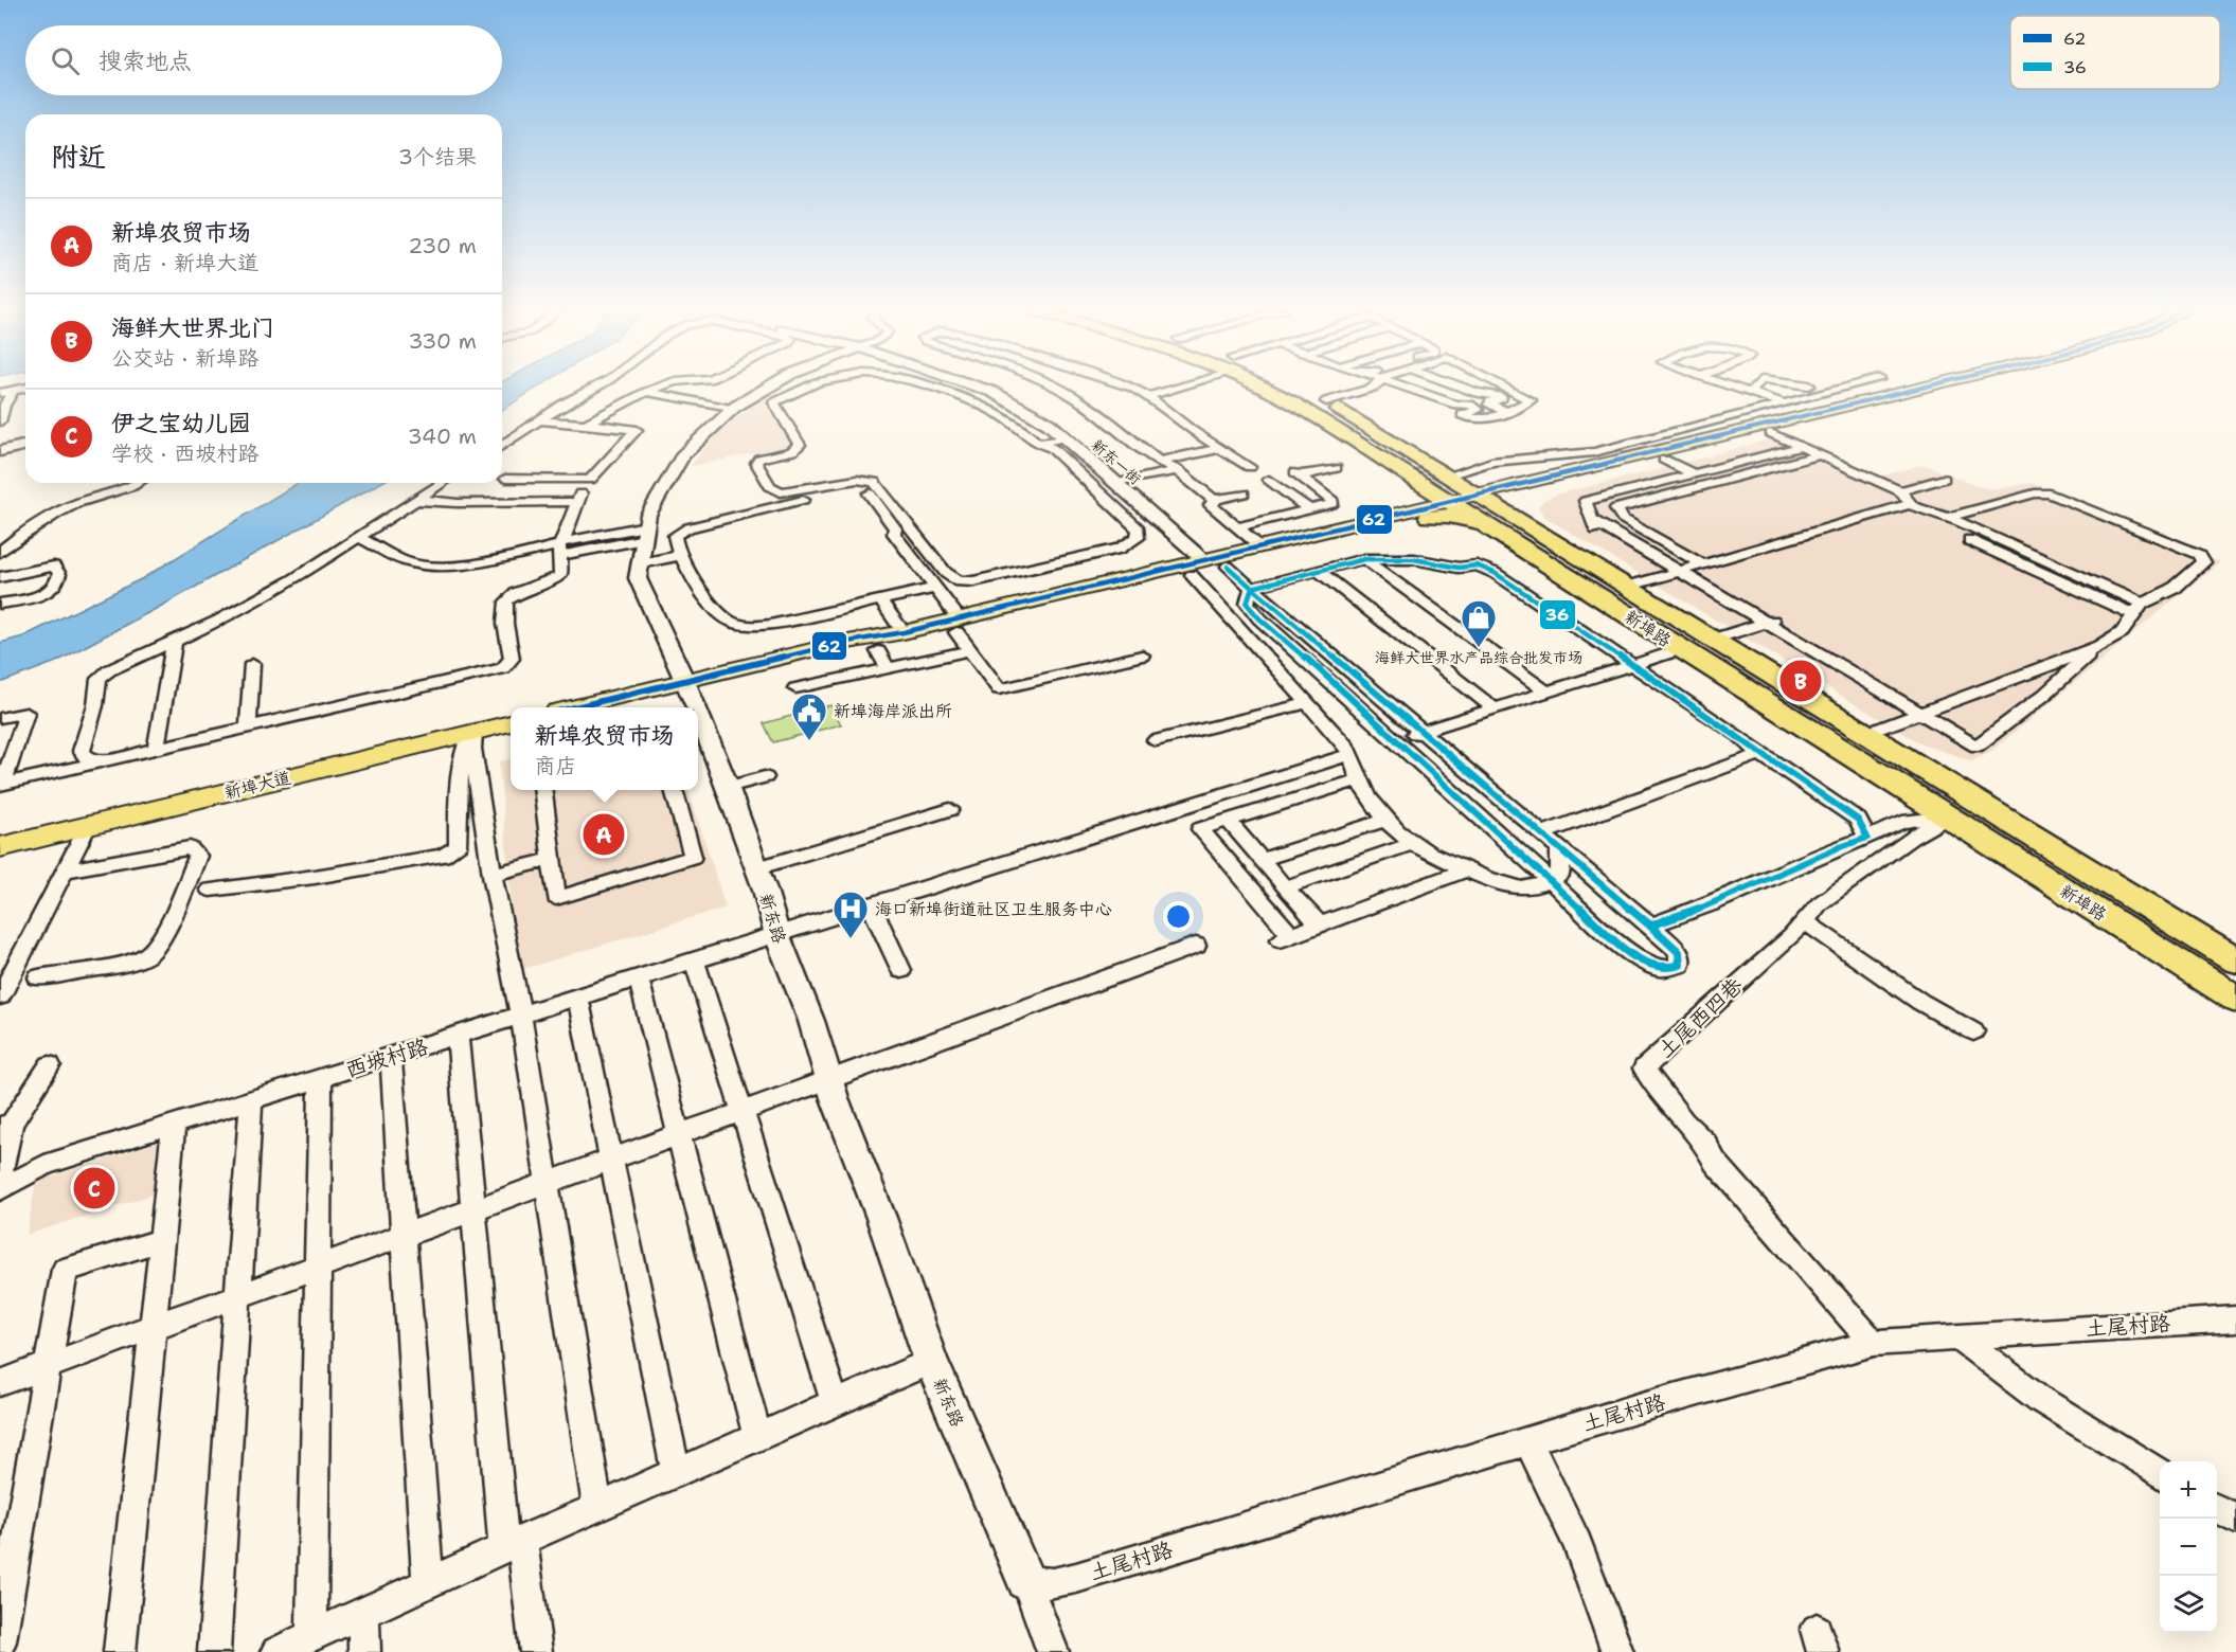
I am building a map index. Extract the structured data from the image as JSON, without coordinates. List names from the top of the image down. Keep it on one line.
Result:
{"streets":{"highway":["新埠路"],"main road":["新埠大道"],"street":["新东一街","新东路","土尾西四巷","西坡村路","土尾村路"]},"crossings":[["新埠路","土尾西四巷"],["新东路","西坡村路"],["新东路","土尾村路"],["土尾西四巷","土尾村路"]],"places":{"shop":["海鲜大世界水产品综合批发市场"],"public building":["新埠海岸派出所"],"hospital":["海口新埠街道社区卫生服务中心"]},"lines":["transit line 62","transit line 36"],"legend":["62","36"],"page":{"search":"搜索地点","heading":["附近","3个结果"],"list":[{"mark":"A","name":"新埠农贸市场","note":"商店 · 新埠大道","value":"230 m"},{"mark":"B","name":"海鲜大世界北门","note":"公交站 · 新埠路","value":"330 m"},{"mark":"C","name":"伊之宝幼儿园","note":"学校 · 西坡村路","value":"340 m"}],"pins":["B","A","C"],"popup":["新埠农贸市场","商店"],"map_buttons":["+","−"]}}
